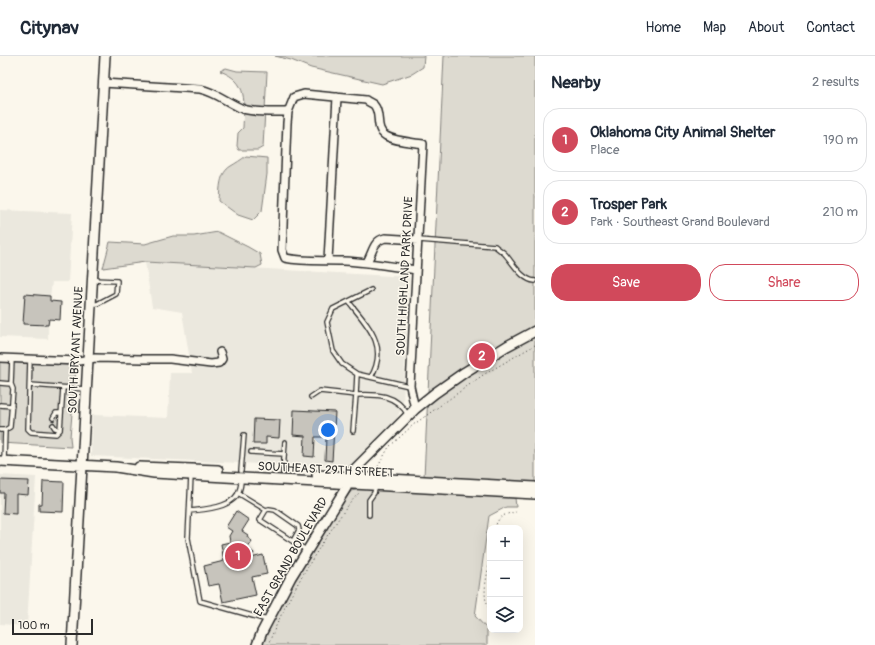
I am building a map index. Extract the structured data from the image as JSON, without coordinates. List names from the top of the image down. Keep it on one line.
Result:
{"streets":{"street":["SOUTH HIGHLAND PARK DRIVE","SOUTH BRYANT AVENUE","SOUTHEAST 29TH STREET","EAST GRAND BOULEVARD"]},"crossings":[["SOUTH HIGHLAND PARK DRIVE","EAST GRAND BOULEVARD"],["SOUTH BRYANT AVENUE","SOUTHEAST 29TH STREET"],["SOUTHEAST 29TH STREET","EAST GRAND BOULEVARD"]],"scale_bar":"100 m","page":{"header":"Citynav","nav":["Home","Map","About","Contact"],"heading":["Nearby","2 results"],"list":[{"mark":"1","name":"Oklahoma City Animal Shelter","note":"Place","value":"190 m"},{"mark":"2","name":"Trosper Park","note":"Park · Southeast Grand Boulevard","value":"210 m"}],"buttons":["Save","Share"],"pins":["2","1"],"map_buttons":["+","−"],"scale":"100 m"}}
